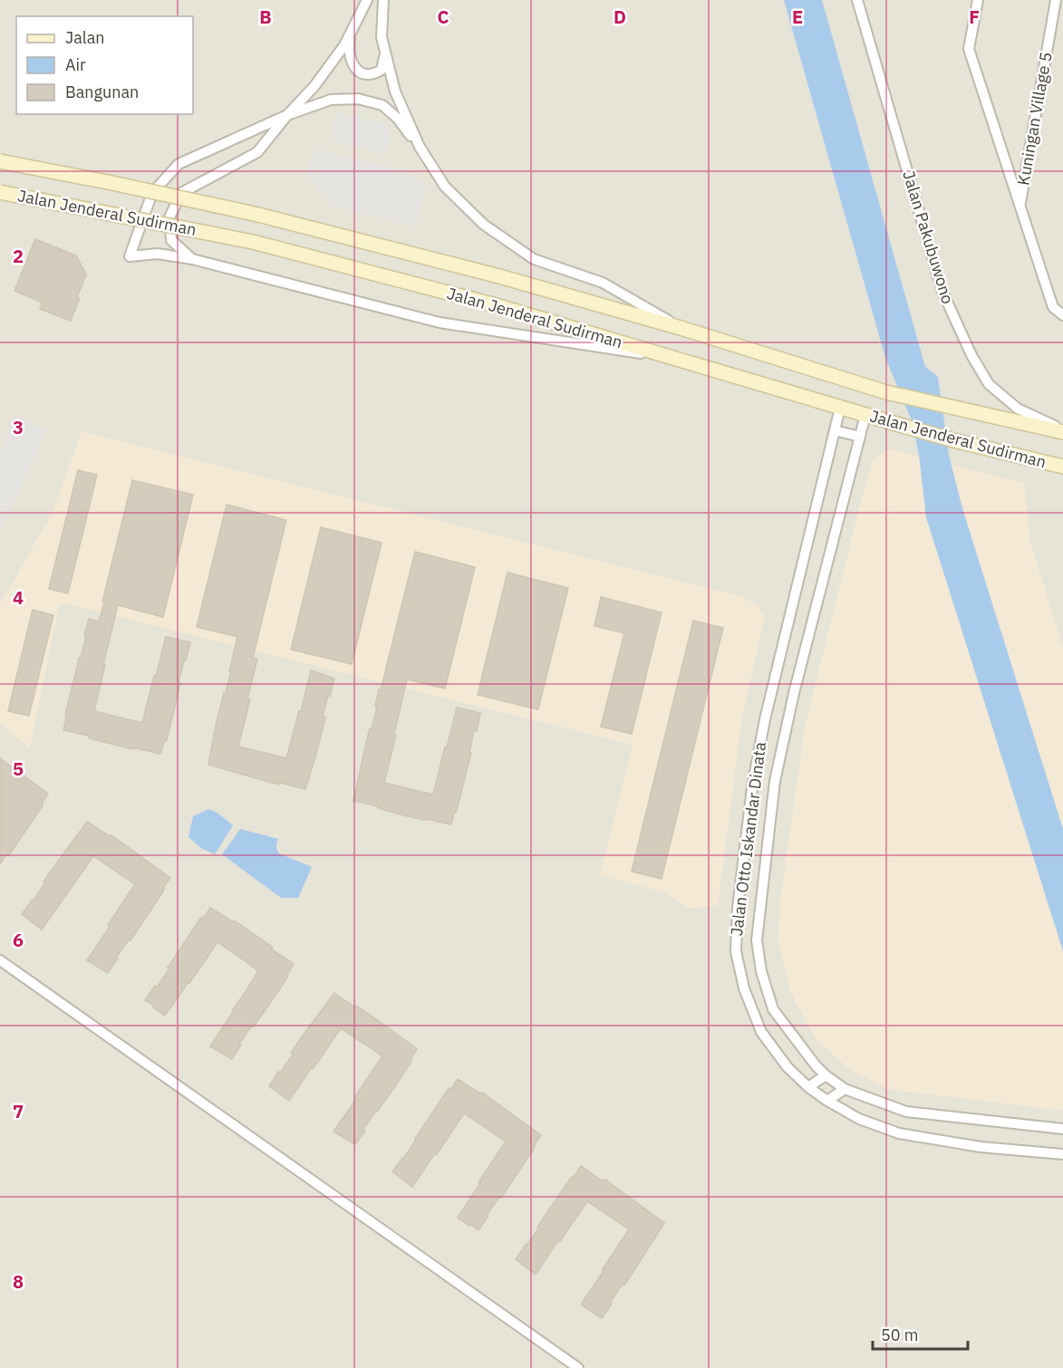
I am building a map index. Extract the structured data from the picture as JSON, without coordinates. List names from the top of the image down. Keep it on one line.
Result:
{"streets":{"main road":["Jalan Jenderal Sudirman"],"street":["Kuningan Village 5","Jalan Pakubuwono","Jalan Otto Iskandar Dinata"]},"crossings":[["Jalan Jenderal Sudirman","Jalan Pakubuwono"],["Jalan Jenderal Sudirman","Jalan Otto Iskandar Dinata"]],"legend":["Jalan","Air","Bangunan"],"scale_bar":"50 m","grid":{"columns":["B","C","D","E","F"],"rows":["2","3","4","5","6","7","8"]}}
